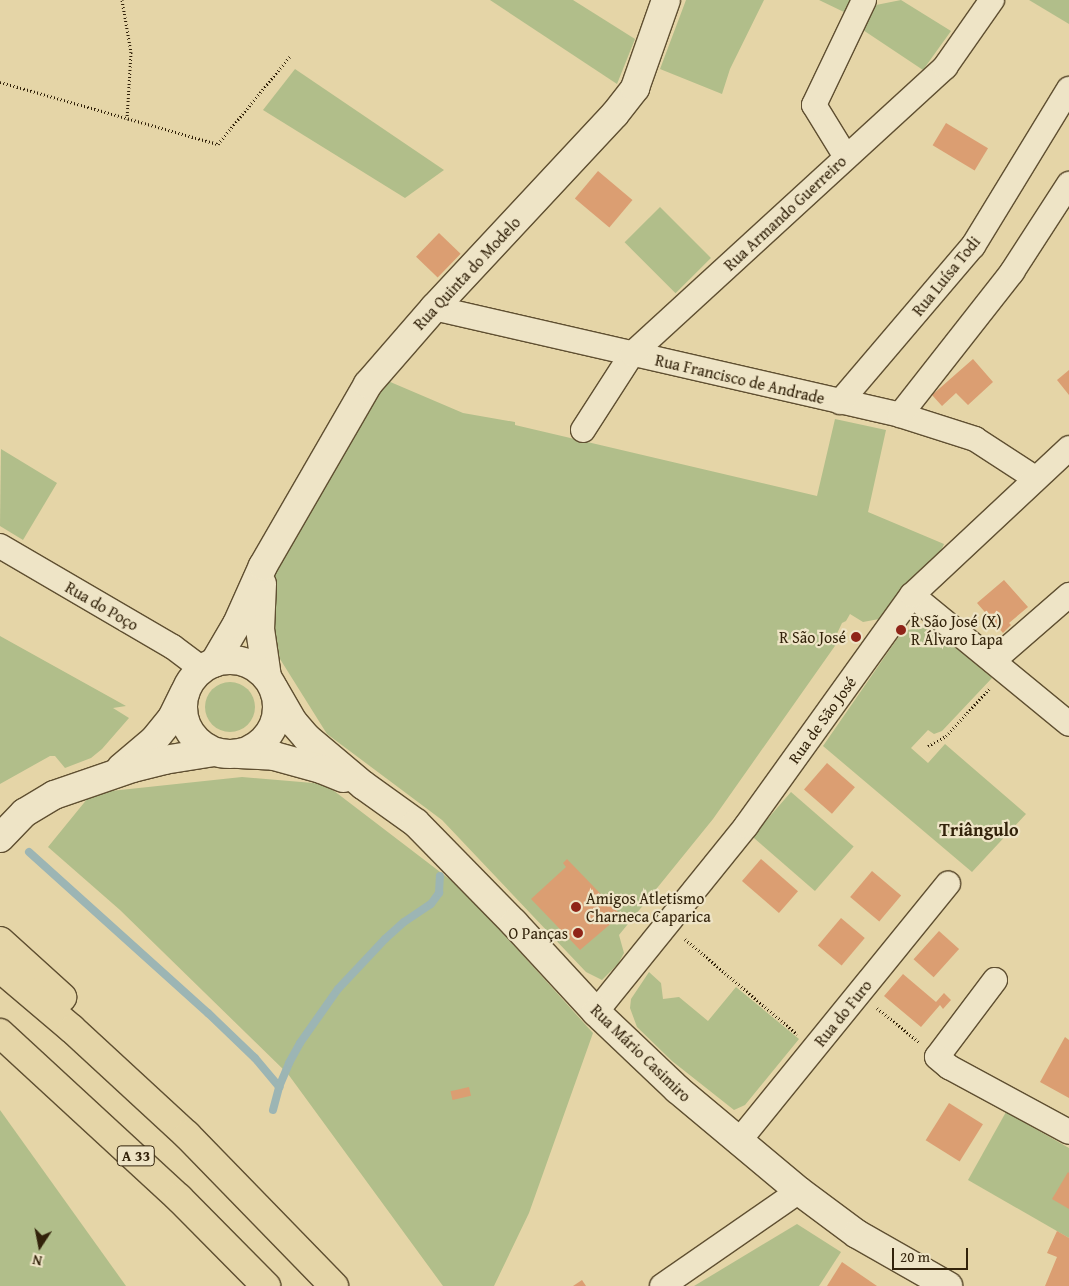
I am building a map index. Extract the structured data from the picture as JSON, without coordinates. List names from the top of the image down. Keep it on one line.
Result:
{"streets":{"highway":["A 33"],"street":["Rua Armando Guerreiro","Rua Quinta do Modelo","Rua Luísa Todi","Rua Francisco de Andrade","Rua do Poço","Rua de São José","Rua do Furo","Rua Mário Casimiro"]},"crossings":[["Rua Armando Guerreiro","Rua Francisco de Andrade"],["Rua Quinta do Modelo","Rua Francisco de Andrade"],["Rua Quinta do Modelo","Rua do Poço"],["Rua Quinta do Modelo","Rua Mário Casimiro"],["Rua Luísa Todi","Rua Francisco de Andrade"],["Rua Francisco de Andrade","Rua de São José"],["Rua do Poço","Rua Mário Casimiro"],["Rua de São José","Rua Mário Casimiro"],["Rua do Furo","Rua Mário Casimiro"]],"districts":["Triângulo"],"places":["R São José (X) R Álvaro Lapa","R São José","Amigos Atletismo Charneca Caparica","O Panças"],"scale_bar":"20 m","north":"bottom"}
